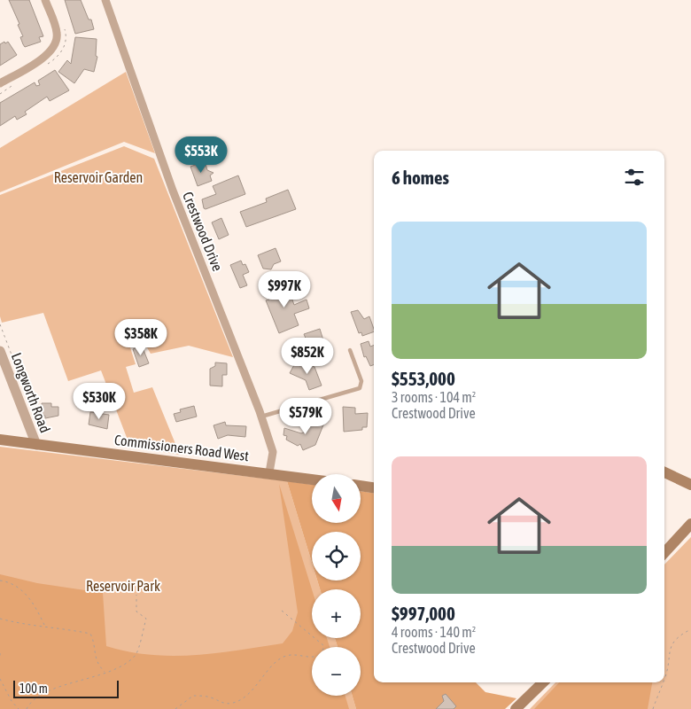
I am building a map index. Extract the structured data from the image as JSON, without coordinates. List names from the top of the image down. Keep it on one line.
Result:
{"streets":{"main road":["Commissioners Road West"],"street":["Crestwood Drive","Longworth Road"]},"crossings":[["Crestwood Drive","Commissioners Road West"],["Longworth Road","Commissioners Road West"]],"parks":["Reservoir Garden","Reservoir Park"],"scale_bar":"100 m","north":"bottom","page":{"price":["$553K","$997K","$358K","$852K","$530K","$579K"],"heading":"6 homes","list":[{"name":"$553,000","note":"3 rooms · 104 m² · Crestwood Drive"},{"name":"$997,000","note":"4 rooms · 140 m² · Crestwood Drive"}],"map_buttons":["+","−"],"scale":"100 m"}}
